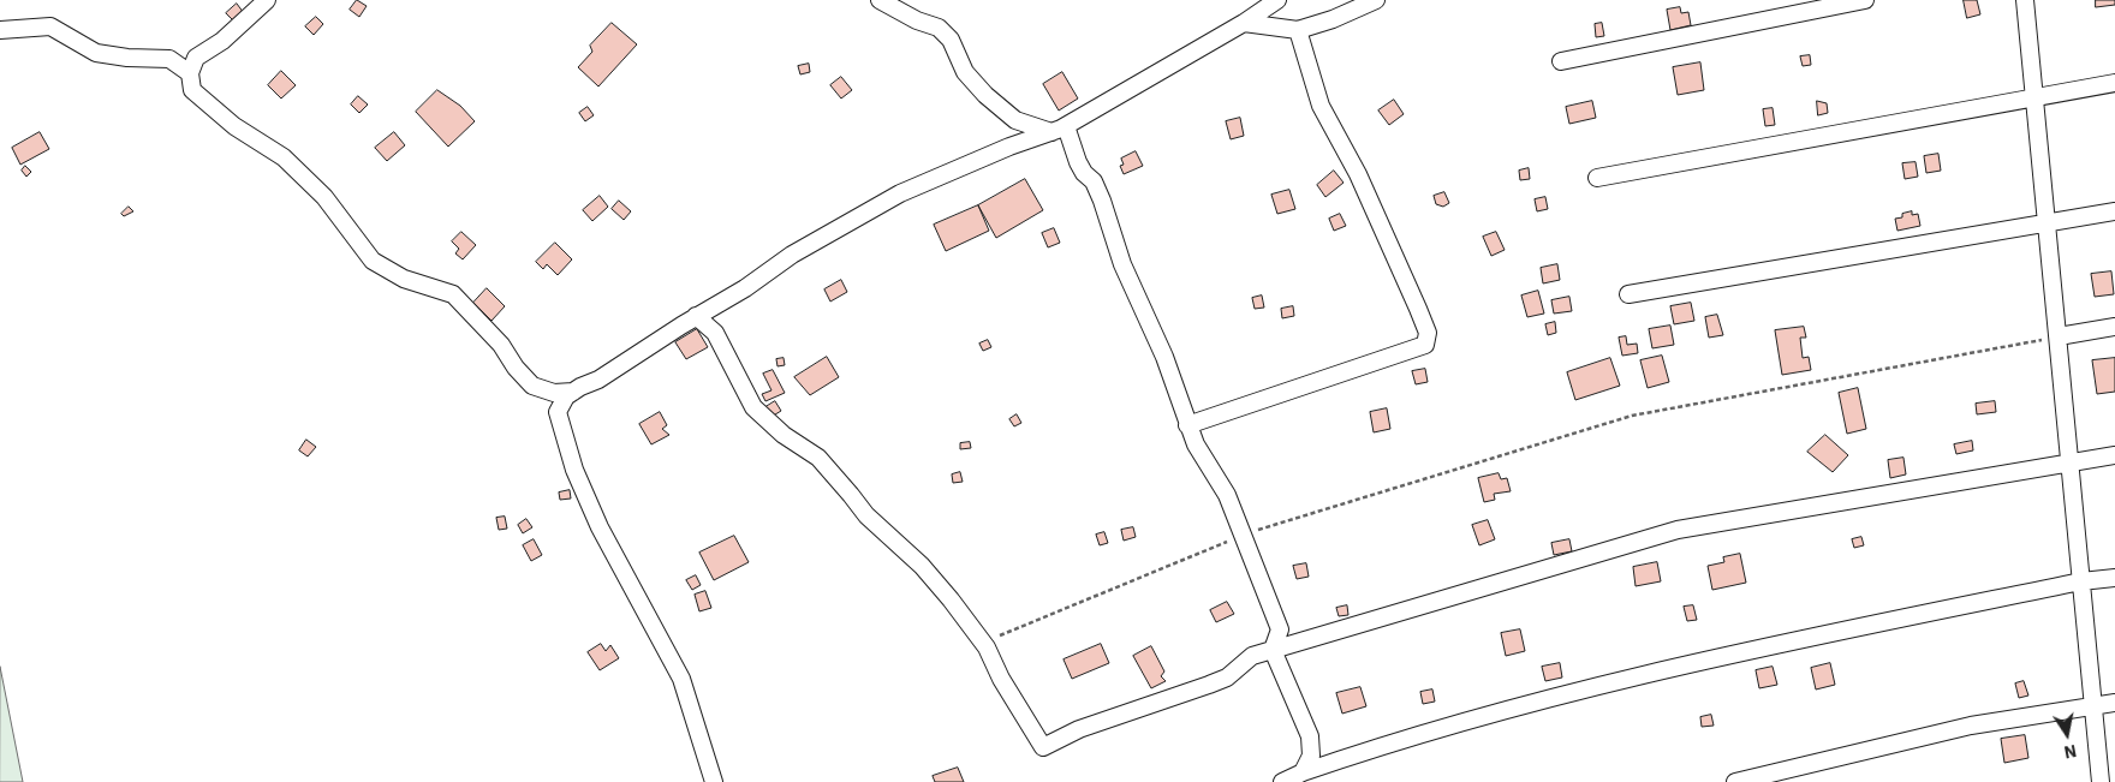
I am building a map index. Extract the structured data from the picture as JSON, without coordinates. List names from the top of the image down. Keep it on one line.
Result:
{"north":"bottom"}
